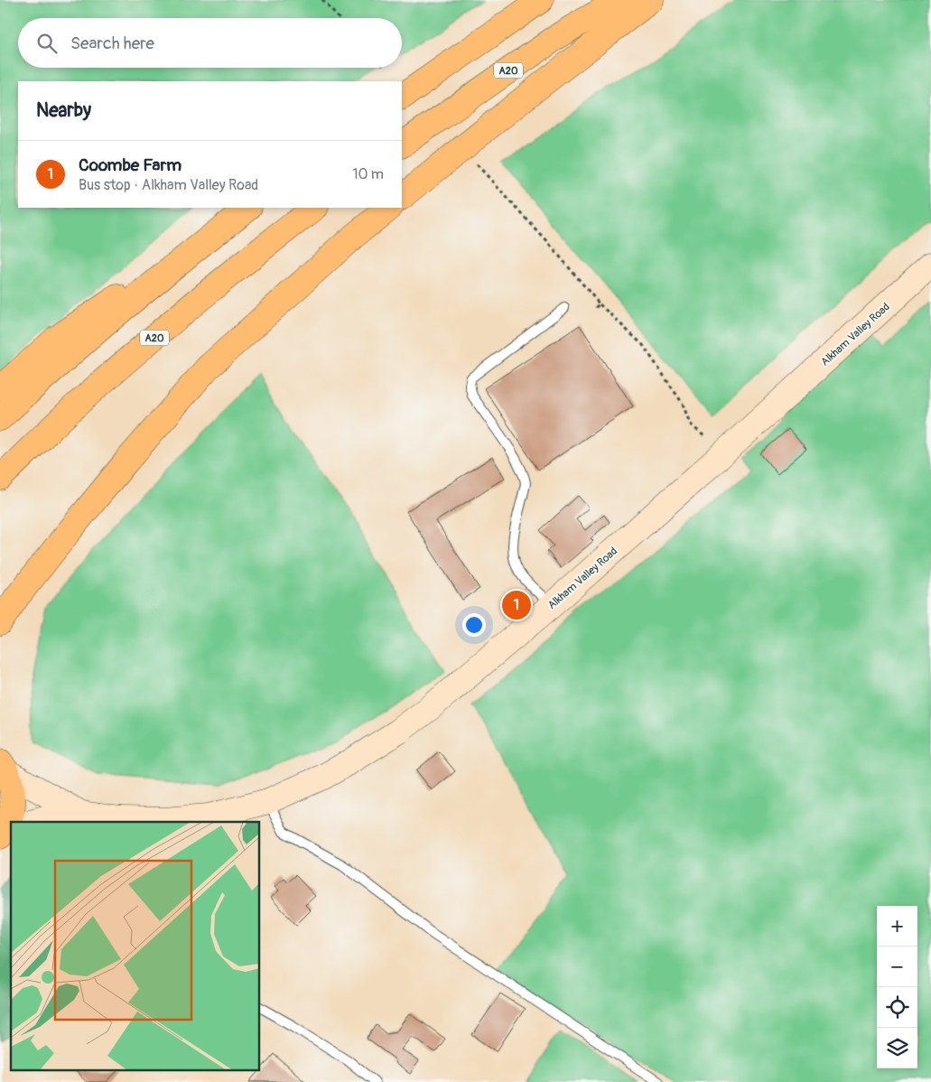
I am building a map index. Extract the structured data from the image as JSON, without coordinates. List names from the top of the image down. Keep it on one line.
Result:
{"streets":{"main road":["A20"],"street":["Alkham Valley Road"]},"page":{"search":"Search here","heading":"Nearby","list":[{"mark":"1","name":"Coombe Farm","note":"Bus stop · Alkham Valley Road","value":"10 m"}],"pins":"1","map_buttons":["+","−"]}}
